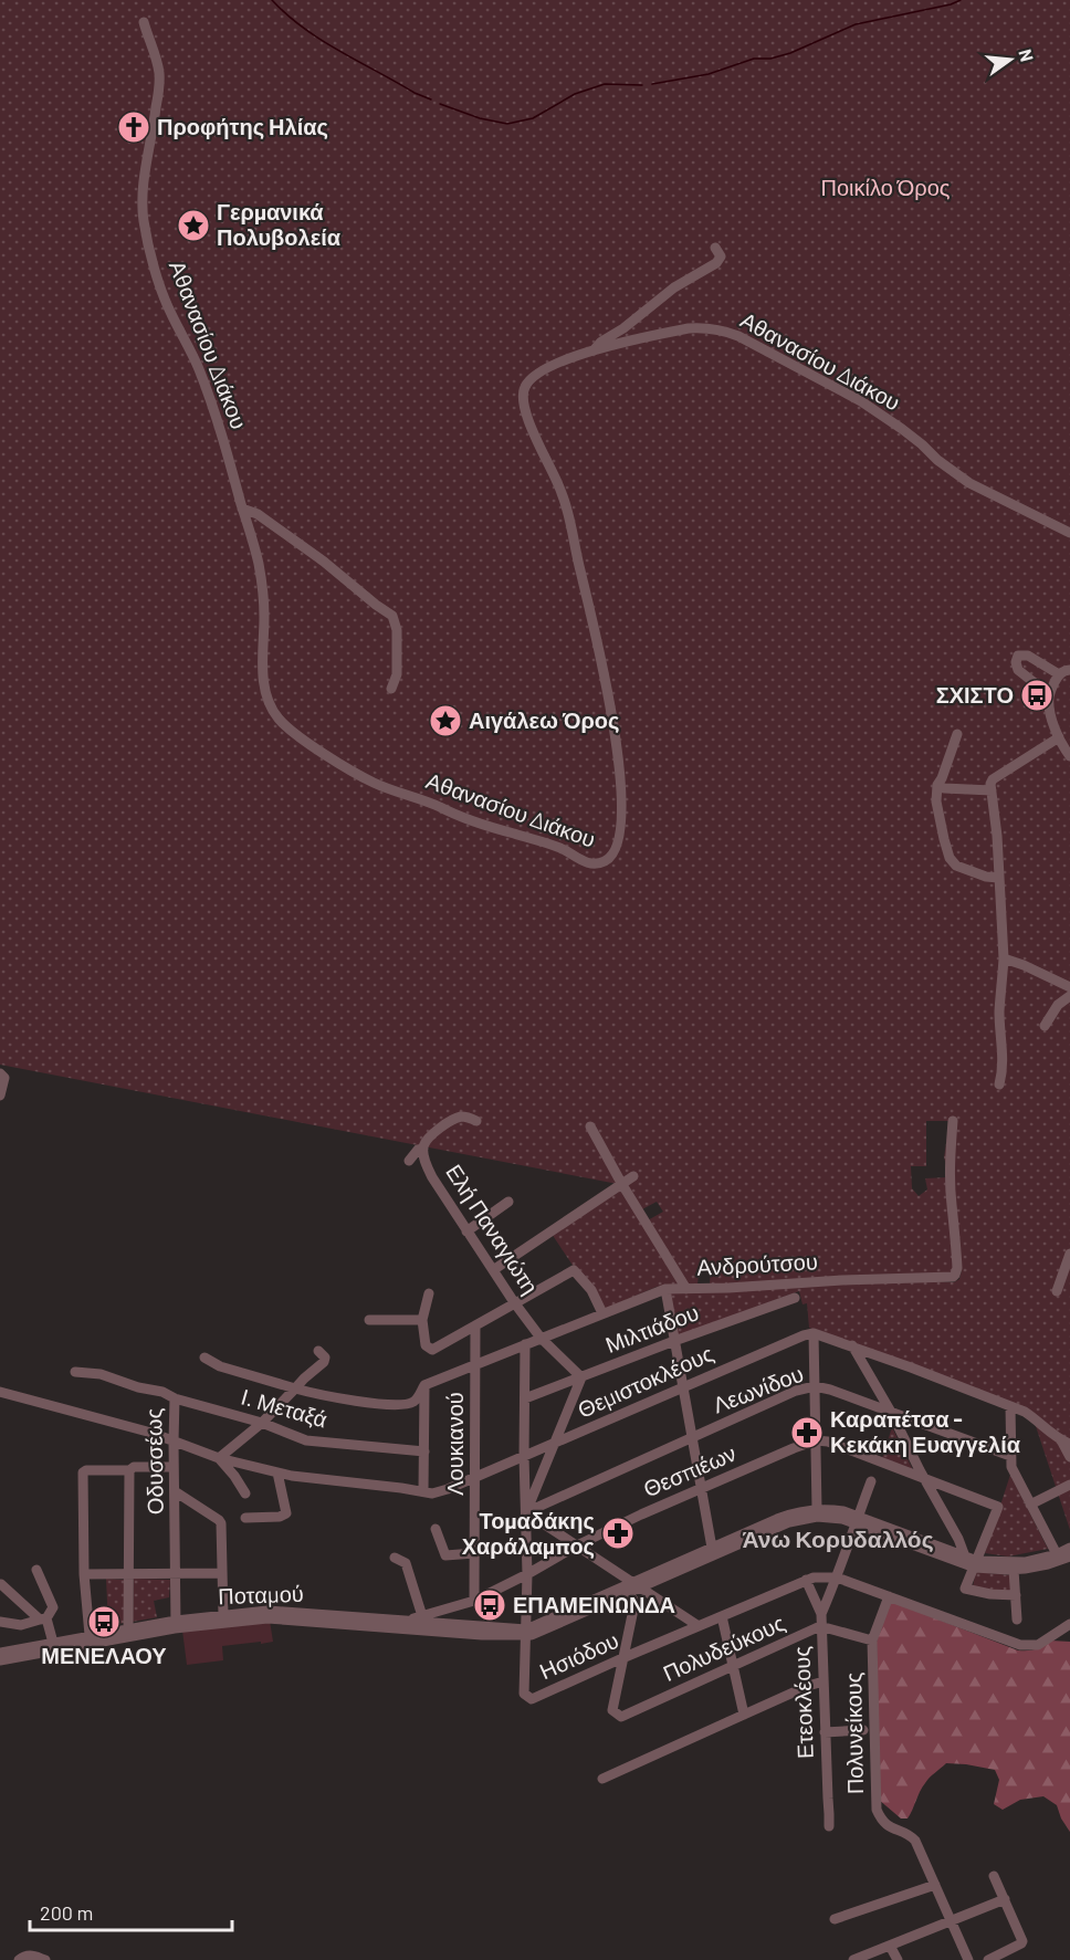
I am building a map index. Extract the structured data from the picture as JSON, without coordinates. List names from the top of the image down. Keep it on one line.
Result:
{"streets":{"street":["Αθανασίου Διάκου","Ελή Παναγιώτη","Ανδρούτσου","Μιλτιάδου","Θεμιστοκλέους","Λεωνίδου","Ι. Μεταξά","Λουκιανού","Οδυσσέως","Θεσπιέων","Ποταμού","Πολυδεύκους","Ησιόδου","Ετεοκλέους","Πολυνείκους"]},"crossings":[["Ελή Παναγιώτη","Ανδρούτσου"],["Ελή Παναγιώτη","Μιλτιάδου"],["Ανδρούτσου","Λουκιανού"],["Θεμιστοκλέους","Λουκιανού"],["Θεμιστοκλέους","Οδυσσέως"],["Ι. Μεταξά","Οδυσσέως"],["Λουκιανού","Θεσπιέων"],["Οδυσσέως","Ποταμού"],["Θεσπιέων","Ποταμού"],["Ποταμού","Ησιόδου"],["Πολυδεύκους","Ησιόδου"],["Πολυδεύκους","Ετεοκλέους"],["Ησιόδου","Ετεοκλέους"]],"districts":["Άνω Κορυδαλλός"],"parks":["Ποικίλο Όρος"],"places":{"church":["Προφήτης Ηλίας"],"place":["Γερμανικά Πολυβολεία","Αιγάλεω Όρος"],"bus stop":["ΣΧΙΣΤΟ","ΕΠΑΜΕΙΝΩΝΔΑ","ΜΕΝΕΛΑΟΥ"],"pharmacy":["Καραπέτσα - Κεκάκη Ευαγγελία","Τομαδάκης Χαράλαμπος"]},"scale_bar":"200 m","north":"right"}
